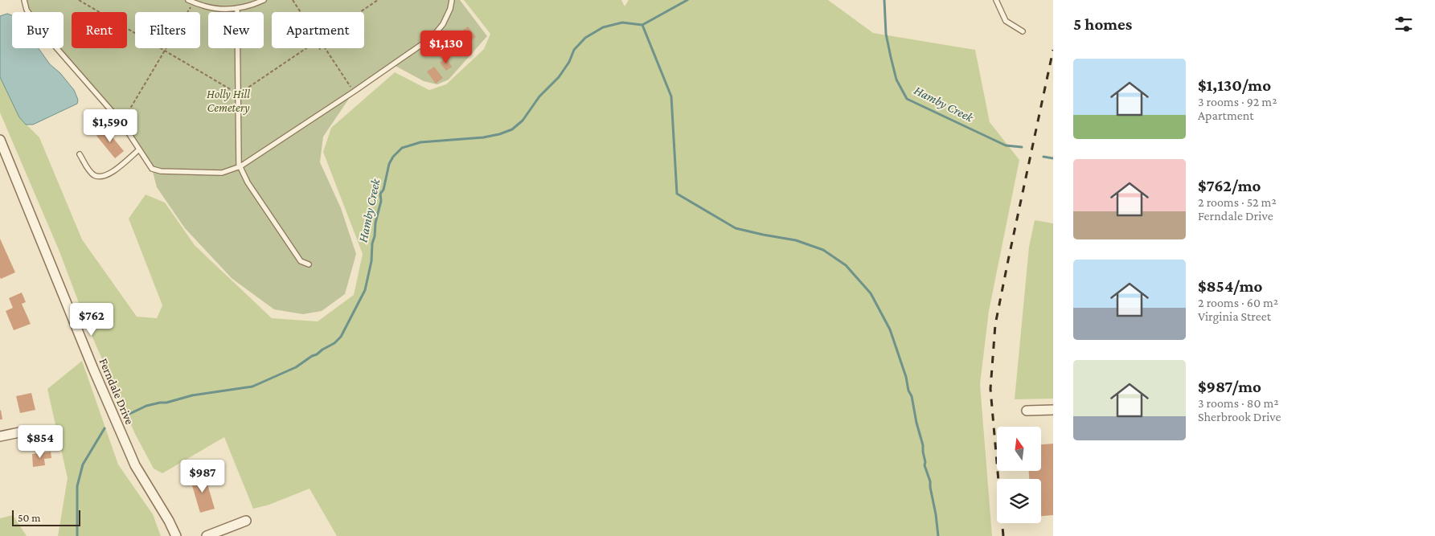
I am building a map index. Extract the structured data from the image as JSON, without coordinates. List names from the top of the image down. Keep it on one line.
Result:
{"streets":{"street":["Ferndale Drive"]},"water":["Hamby Creek"],"parks":["Holly Hill Cemetery"],"scale_bar":"50 m","north":"top","page":{"heading":"5 homes","chip":["Buy","Rent","Filters","New","Apartment"],"price":["$1,130","$1,590","$762","$854","$987"],"list":[{"name":"$1,130/mo","note":"3 rooms · 92 m² · Apartment"},{"name":"$762/mo","note":"2 rooms · 52 m² · Ferndale Drive"},{"name":"$854/mo","note":"2 rooms · 60 m² · Virginia Street"},{"name":"$987/mo","note":"3 rooms · 80 m² · Sherbrook Drive"}],"scale":"50 m"}}
